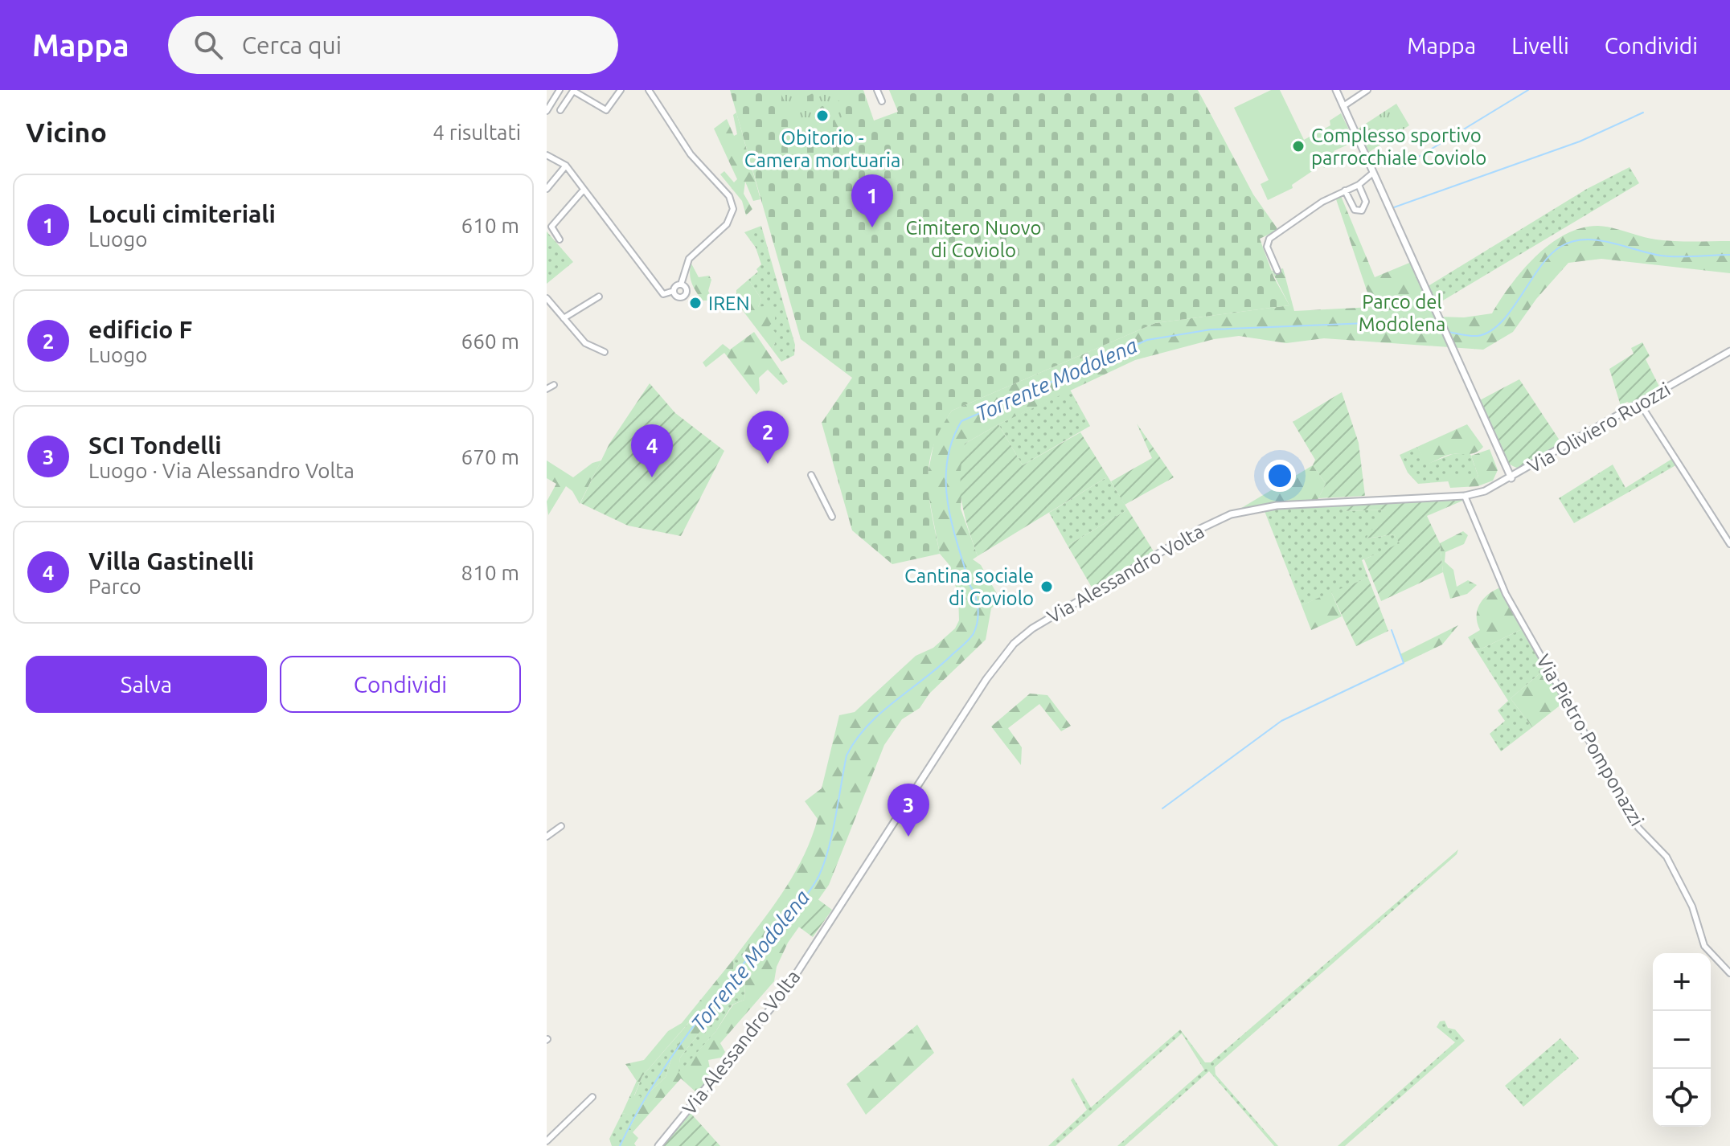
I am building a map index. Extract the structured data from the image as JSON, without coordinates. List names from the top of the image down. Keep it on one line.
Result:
{"streets":{"street":["Via Oliviero Ruozzi","Via Alessandro Volta","Via Pietro Pomponazzi"]},"crossings":[["Via Oliviero Ruozzi","Via Alessandro Volta"],["Via Oliviero Ruozzi","Via Pietro Pomponazzi"],["Via Alessandro Volta","Via Pietro Pomponazzi"]],"water":["Torrente Modolena"],"parks":["Cimitero Nuovo di Coviolo","Parco del Modolena"],"places":["Obitorio - Camera mortuaria","Complesso sportivo parrocchiale Coviolo","IREN","Cantina sociale di Coviolo"],"page":{"header":"Mappa","search":"Cerca qui","nav":["Mappa","Livelli","Condividi"],"heading":["Vicino","4 risultati"],"list":[{"mark":"1","name":"Loculi cimiteriali","note":"Luogo","value":"610 m"},{"mark":"2","name":"edificio F","note":"Luogo","value":"660 m"},{"mark":"3","name":"SCI Tondelli","note":"Luogo · Via Alessandro Volta","value":"670 m"},{"mark":"4","name":"Villa Gastinelli","note":"Parco","value":"810 m"}],"pins":["1","2","4","3"],"buttons":["Salva","Condividi"],"map_buttons":["+","−"]}}
